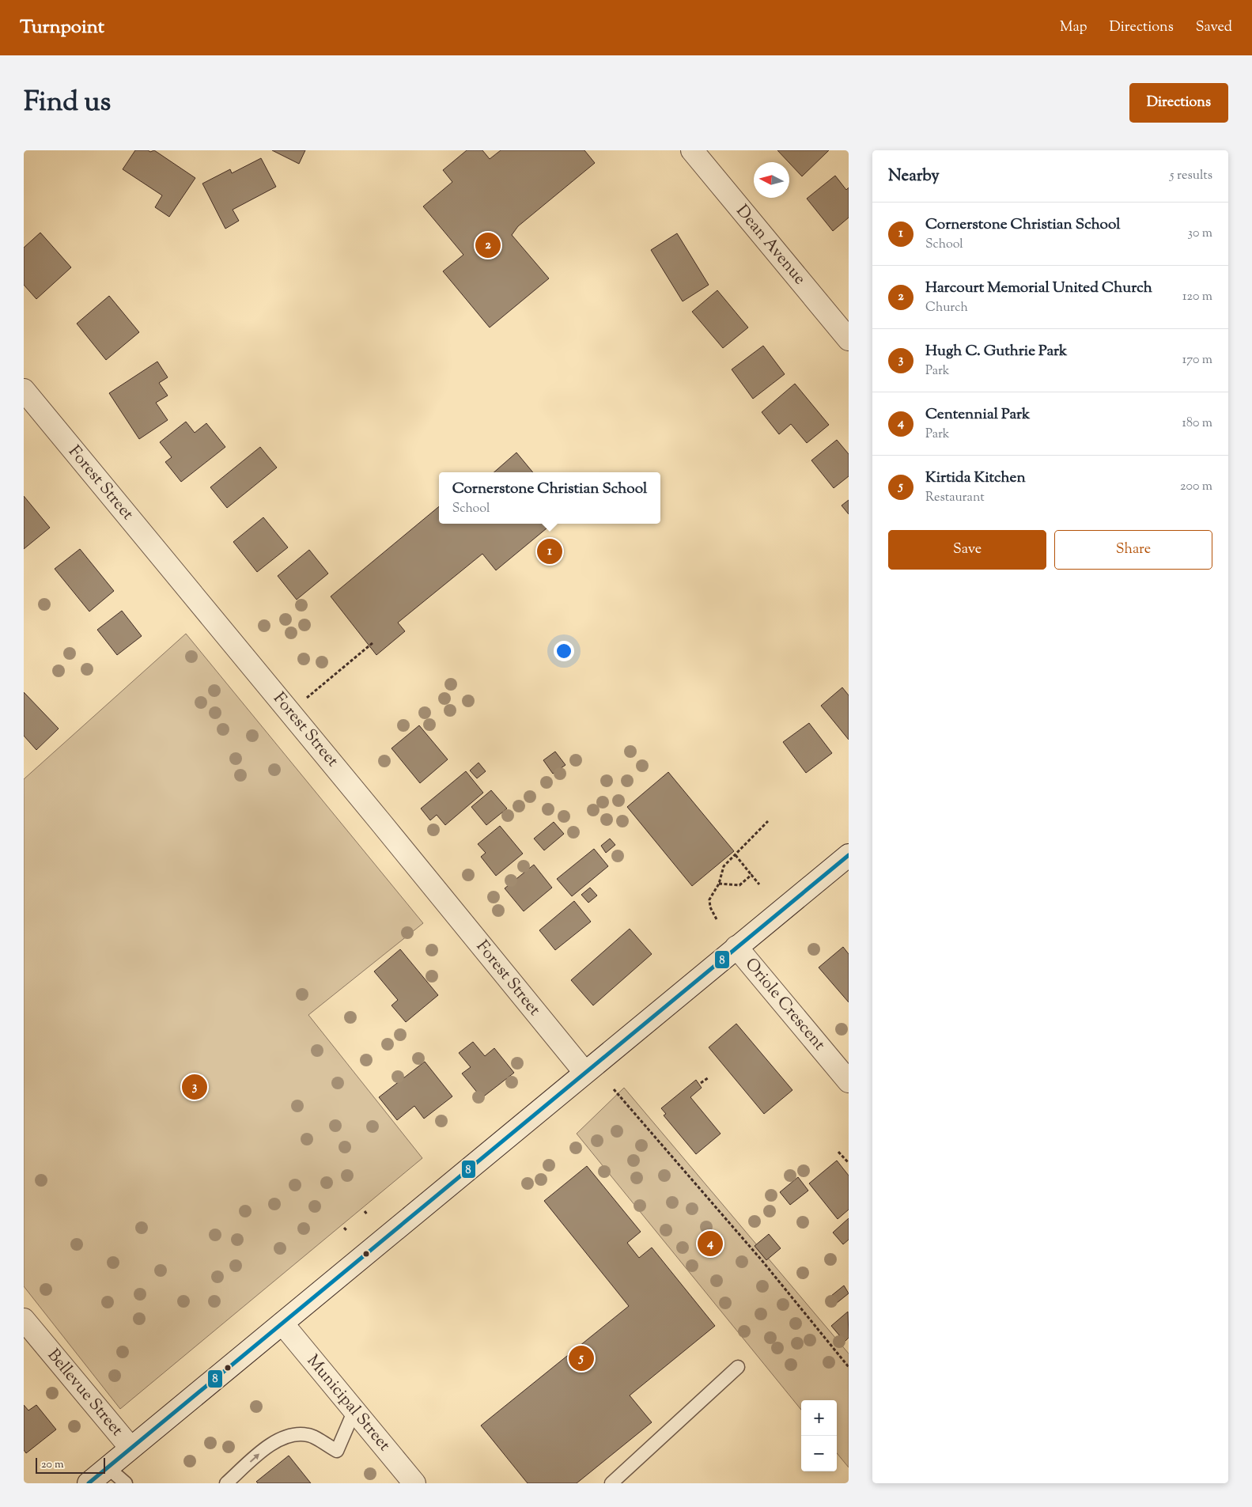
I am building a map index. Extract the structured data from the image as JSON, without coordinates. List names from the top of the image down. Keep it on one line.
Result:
{"streets":{"street":["Dean Avenue","Forest Street","Oriole Crescent","Bellevue Street","Municipal Street"]},"lines":["transit line 8"],"scale_bar":"20 m","north":"left","page":{"header":"Turnpoint","nav":["Map","Directions","Saved"],"title":"Find us","buttons":["Directions",["Save","Share"]],"heading":["Nearby","5 results"],"list":[{"mark":"1","name":"Cornerstone Christian School","note":"School","value":"30 m"},{"mark":"2","name":"Harcourt Memorial United Church","note":"Church","value":"120 m"},{"mark":"3","name":"Hugh C. Guthrie Park","note":"Park","value":"170 m"},{"mark":"4","name":"Centennial Park","note":"Park","value":"180 m"},{"mark":"5","name":"Kirtida Kitchen","note":"Restaurant","value":"200 m"}],"pins":["2","1","3","4","5"],"popup":["Cornerstone Christian School","School"],"map_buttons":["+","−"],"scale":"20 m"}}
